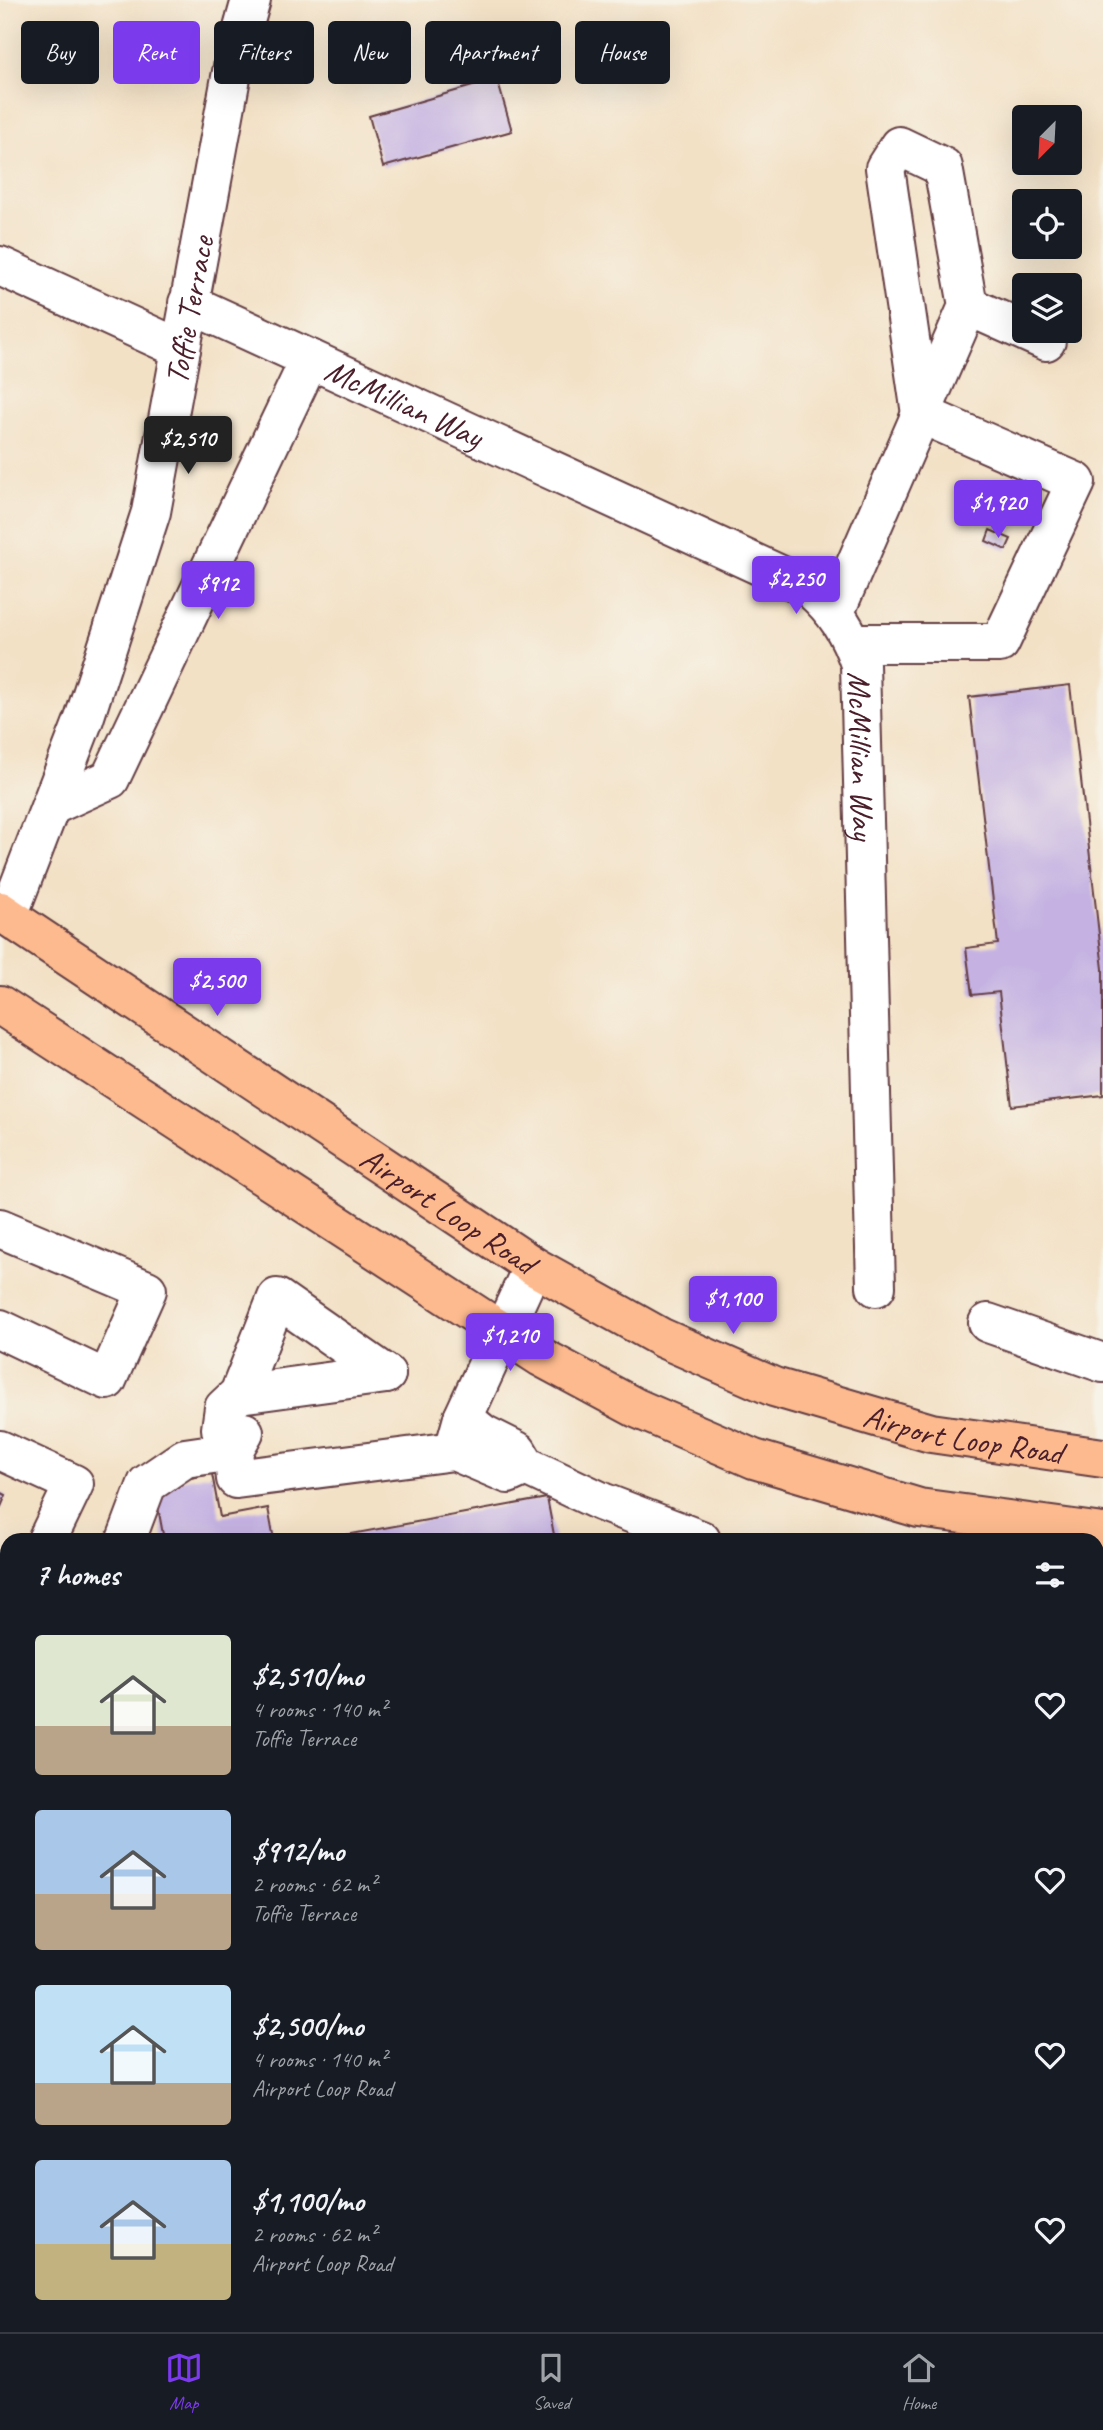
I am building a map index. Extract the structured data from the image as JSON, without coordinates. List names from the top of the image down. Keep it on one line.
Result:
{"streets":{"main road":["Airport Loop Road"],"street":["Toffie Terrace","McMillian Way"]},"crossings":[["Toffie Terrace","McMillian Way"],["Toffie Terrace","Airport Loop Road"]],"north":"bottom left","page":{"chip":["Buy","Rent","Filters","New","Apartment","House"],"price":["$2,510","$1,920","$2,250","$912","$2,500","$1,100","$1,210"],"heading":"7 homes","list":[{"name":"$2,510/mo","note":"4 rooms · 140 m² · Toffie Terrace"},{"name":"$912/mo","note":"2 rooms · 62 m² · Toffie Terrace"},{"name":"$2,500/mo","note":"4 rooms · 140 m² · Airport Loop Road"},{"name":"$1,100/mo","note":"2 rooms · 62 m² · Airport Loop Road"}],"tabs":["Map","Saved","Home"]}}
